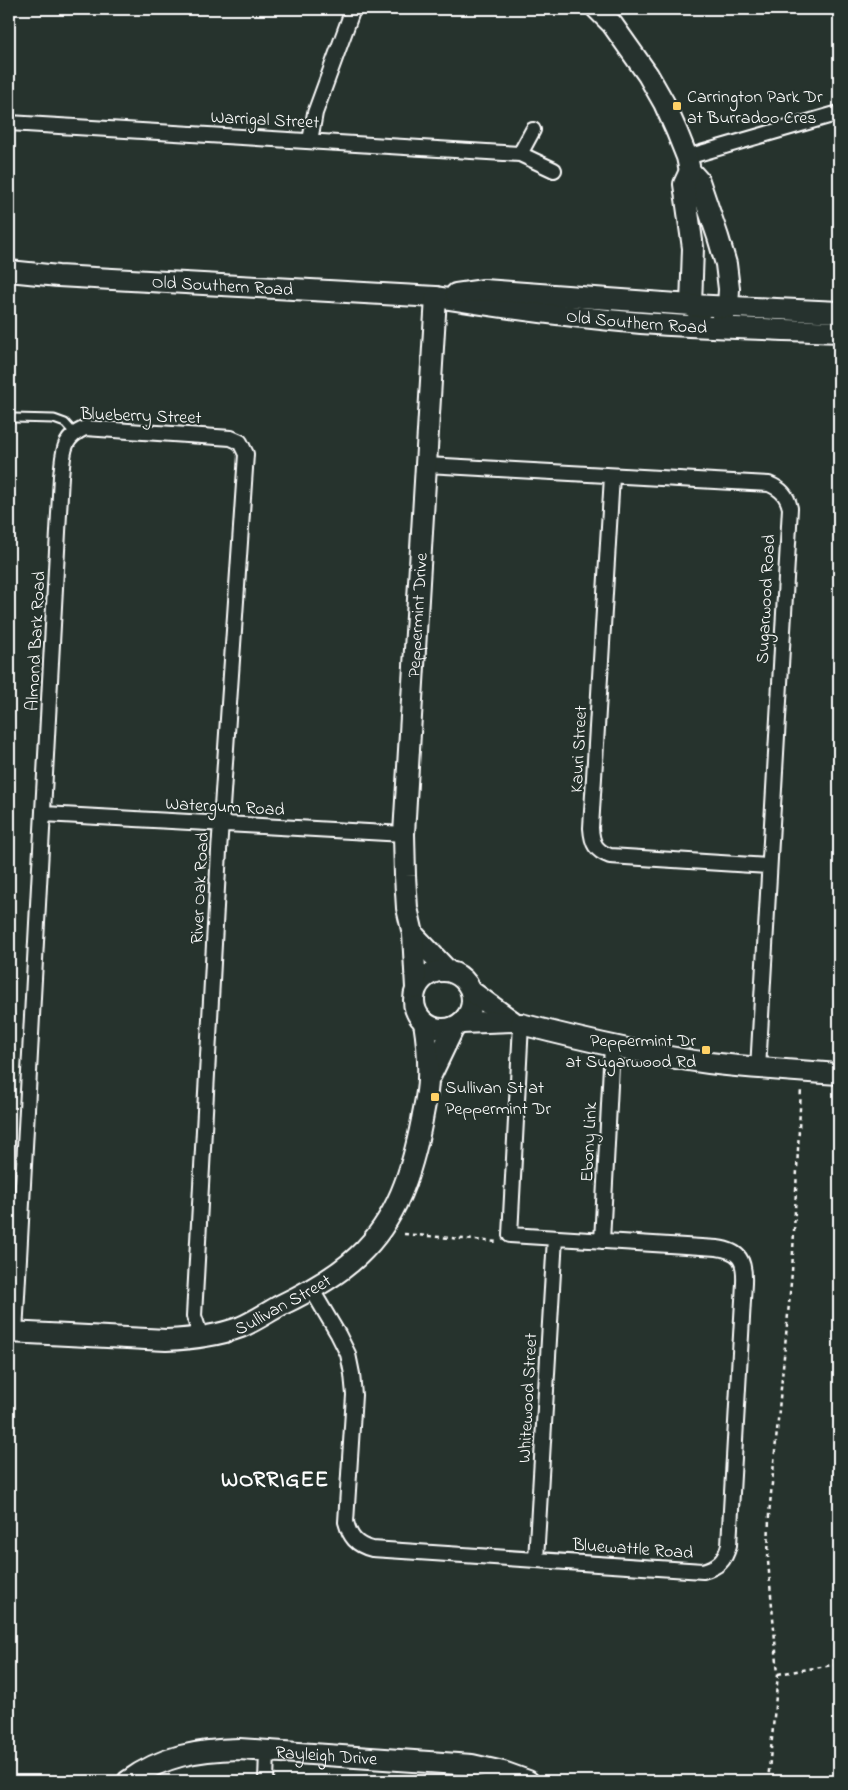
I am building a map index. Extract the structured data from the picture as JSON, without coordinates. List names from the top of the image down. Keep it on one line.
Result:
{"streets":{"street":["Warrigal Street","Old Southern Road","Blueberry Street","Sugarwood Road","Peppermint Drive","Almond Bark Road","Kauri Street","Watergum Road","River Oak Road","Ebony Link","Sullivan Street","Whitewood Street","Bluewattle Road","Rayleigh Drive"]},"crossings":[["Old Southern Road","Peppermint Drive"],["Blueberry Street","Almond Bark Road"],["Blueberry Street","River Oak Road"],["Sugarwood Road","Peppermint Drive"],["Sugarwood Road","Kauri Street"],["Peppermint Drive","Watergum Road"],["Peppermint Drive","Sullivan Street"],["Almond Bark Road","Watergum Road"],["Almond Bark Road","Sullivan Street"],["Watergum Road","River Oak Road"],["River Oak Road","Sullivan Street"],["Ebony Link","Bluewattle Road"],["Sullivan Street","Bluewattle Road"],["Whitewood Street","Bluewattle Road"]],"districts":["WORRIGEE"],"places":{"transit":["Carrington Park Dr at Burradoo Cres","Peppermint Dr at Sugarwood Rd","Sullivan St at Peppermint Dr"]}}
